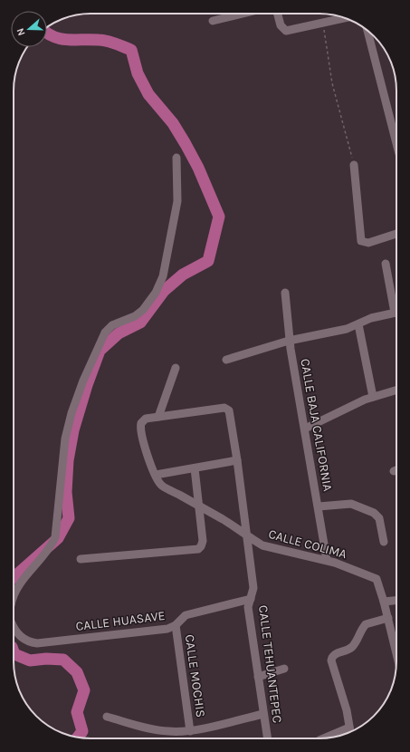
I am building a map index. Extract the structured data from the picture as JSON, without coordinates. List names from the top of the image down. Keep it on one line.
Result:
{"streets":{"street":["CALLE BAJA CALIFORNIA","CALLE COLIMA","CALLE HUASAVE","CALLE TEHUANTEPEC","CALLE MOCHIS"]},"crossings":[["CALLE BAJA CALIFORNIA","CALLE COLIMA"],["CALLE COLIMA","CALLE TEHUANTEPEC"],["CALLE HUASAVE","CALLE TEHUANTEPEC"],["CALLE HUASAVE","CALLE MOCHIS"]],"north":"left"}
